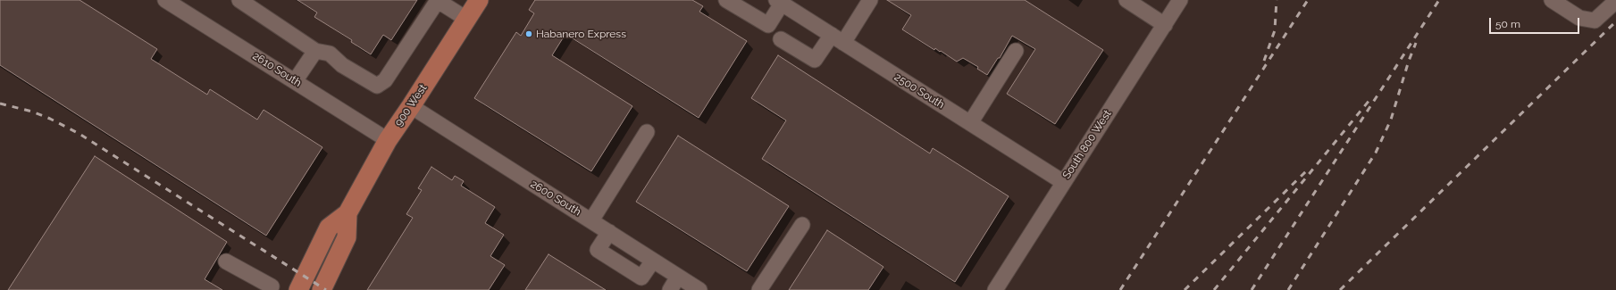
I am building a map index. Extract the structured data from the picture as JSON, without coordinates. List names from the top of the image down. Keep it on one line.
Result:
{"streets":{"main road":["900 West"],"street":["2610 South","2500 South","South 800 West","2600 South"]},"crossings":[["2610 South","900 West"],["2500 South","South 800 West"],["900 West","2600 South"]],"places":["Habanero Express"],"scale_bar":"50 m"}
